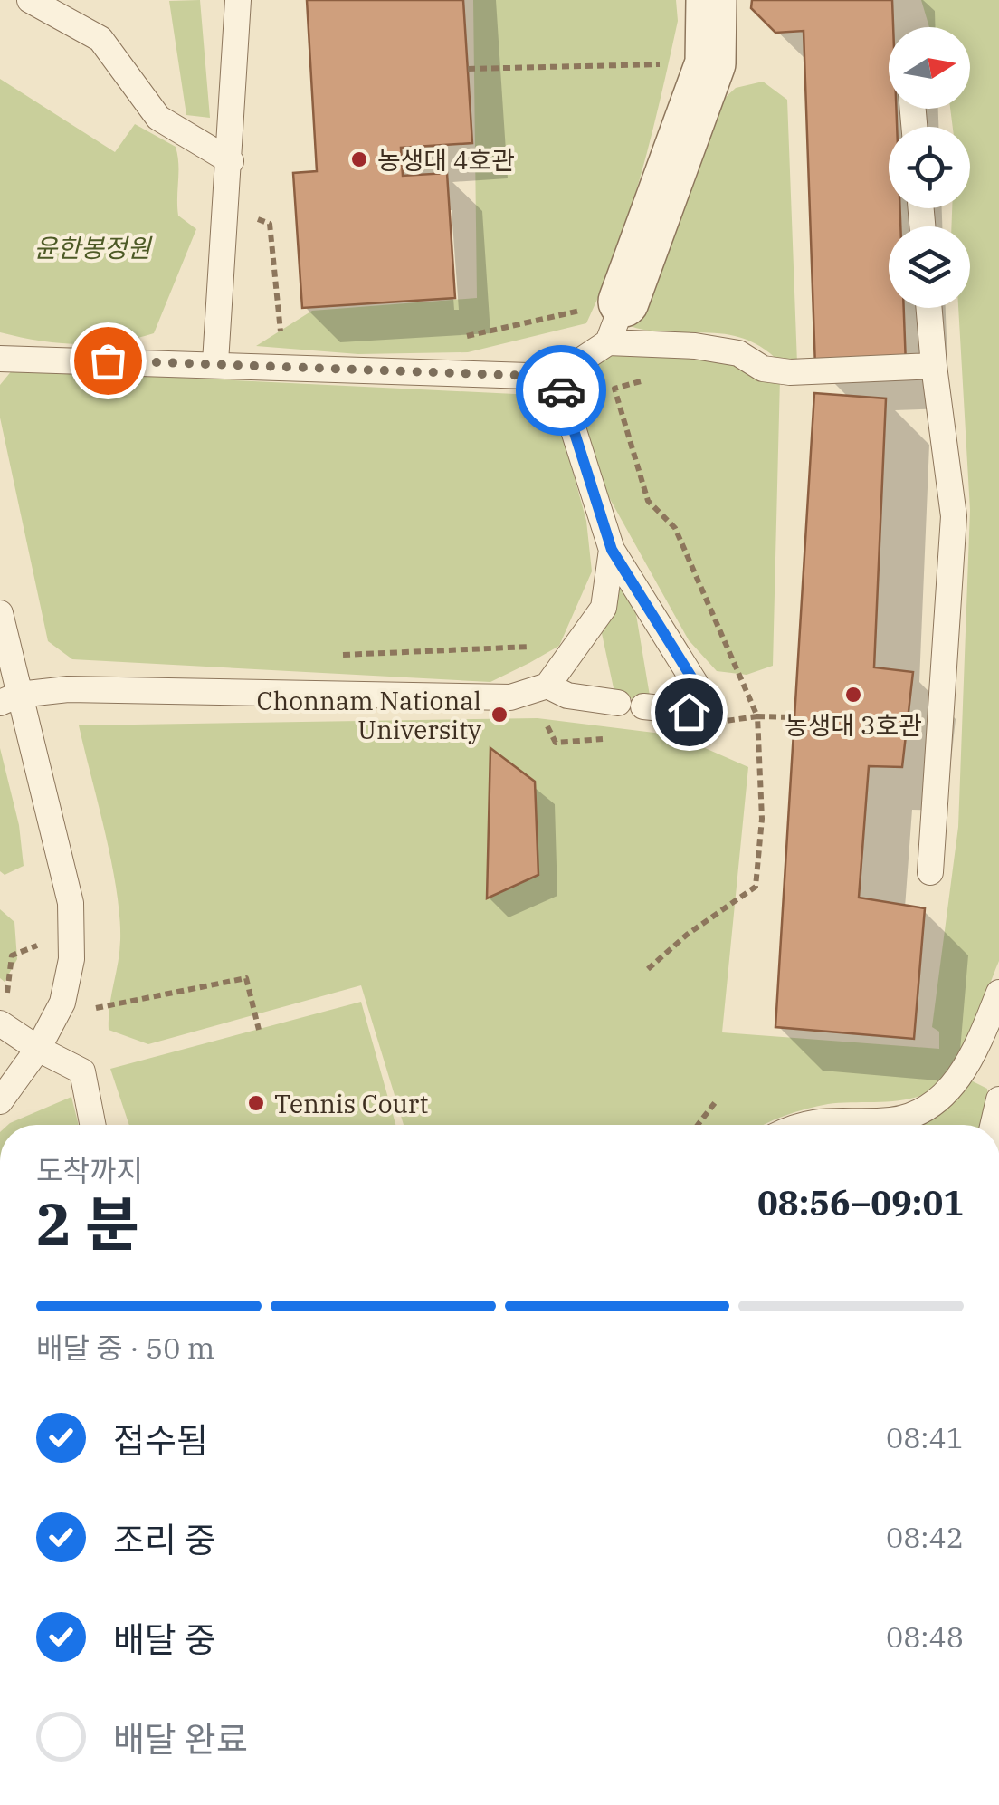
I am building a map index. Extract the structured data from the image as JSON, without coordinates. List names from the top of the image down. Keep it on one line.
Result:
{"parks":["윤한봉정원"],"places":["농생대 4호관","농생대 3호관","Chonnam National University","Tennis Court"],"north":"right","page":{"heading":["2 분","도착까지","08:56–09:01"],"bar":"배달 중 · 50 m","list":[["접수됨","08:41"],["조리 중","08:42"],["배달 중","08:48"],"배달 완료"]}}
